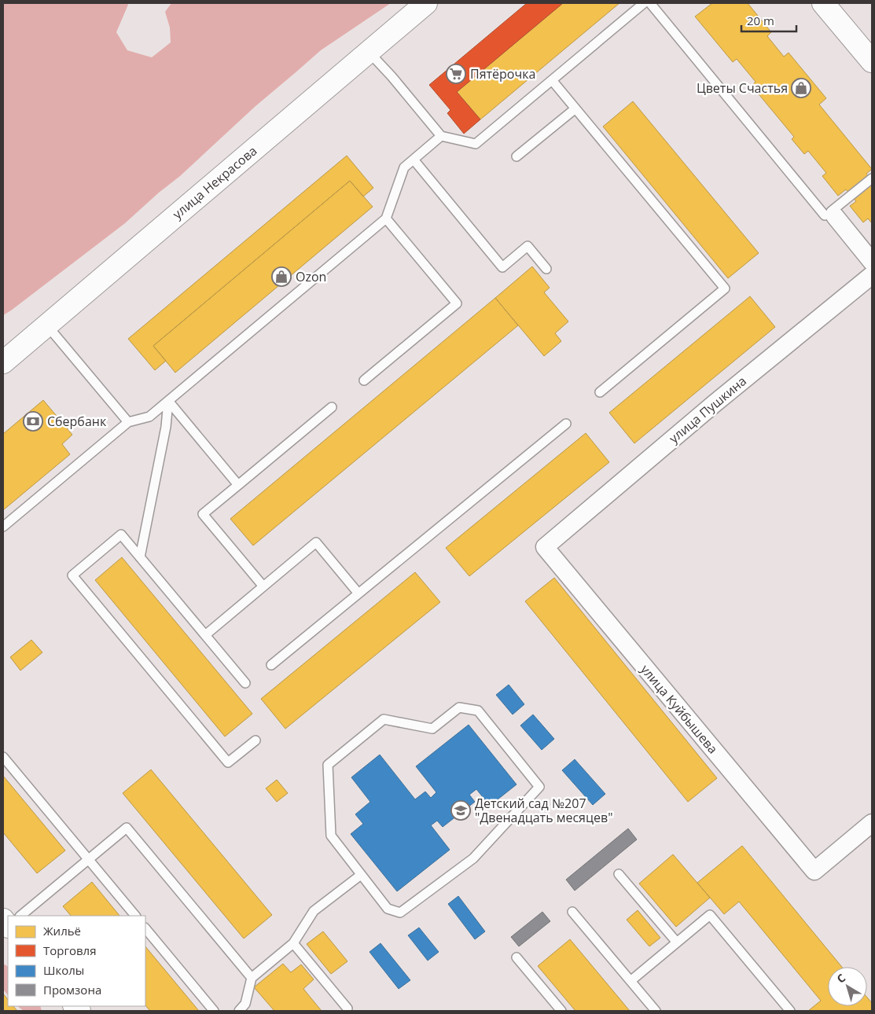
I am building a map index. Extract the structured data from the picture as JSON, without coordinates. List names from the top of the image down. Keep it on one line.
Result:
{"streets":{"street":["улица Некрасова","улица Пушкина","улица Куйбышева"]},"crossings":[["улица Пушкина","улица Куйбышева"]],"places":{"supermarket":["Пятёрочка"],"shop":["Цветы Счастья","Ozon"],"bank":["Сбербанк"],"school or university":["Детский сад №207 \"Двенадцать месяцев\""]},"legend":["Жильё","Торговля","Школы","Промзона"],"scale_bar":"20 m","north":"top left"}
